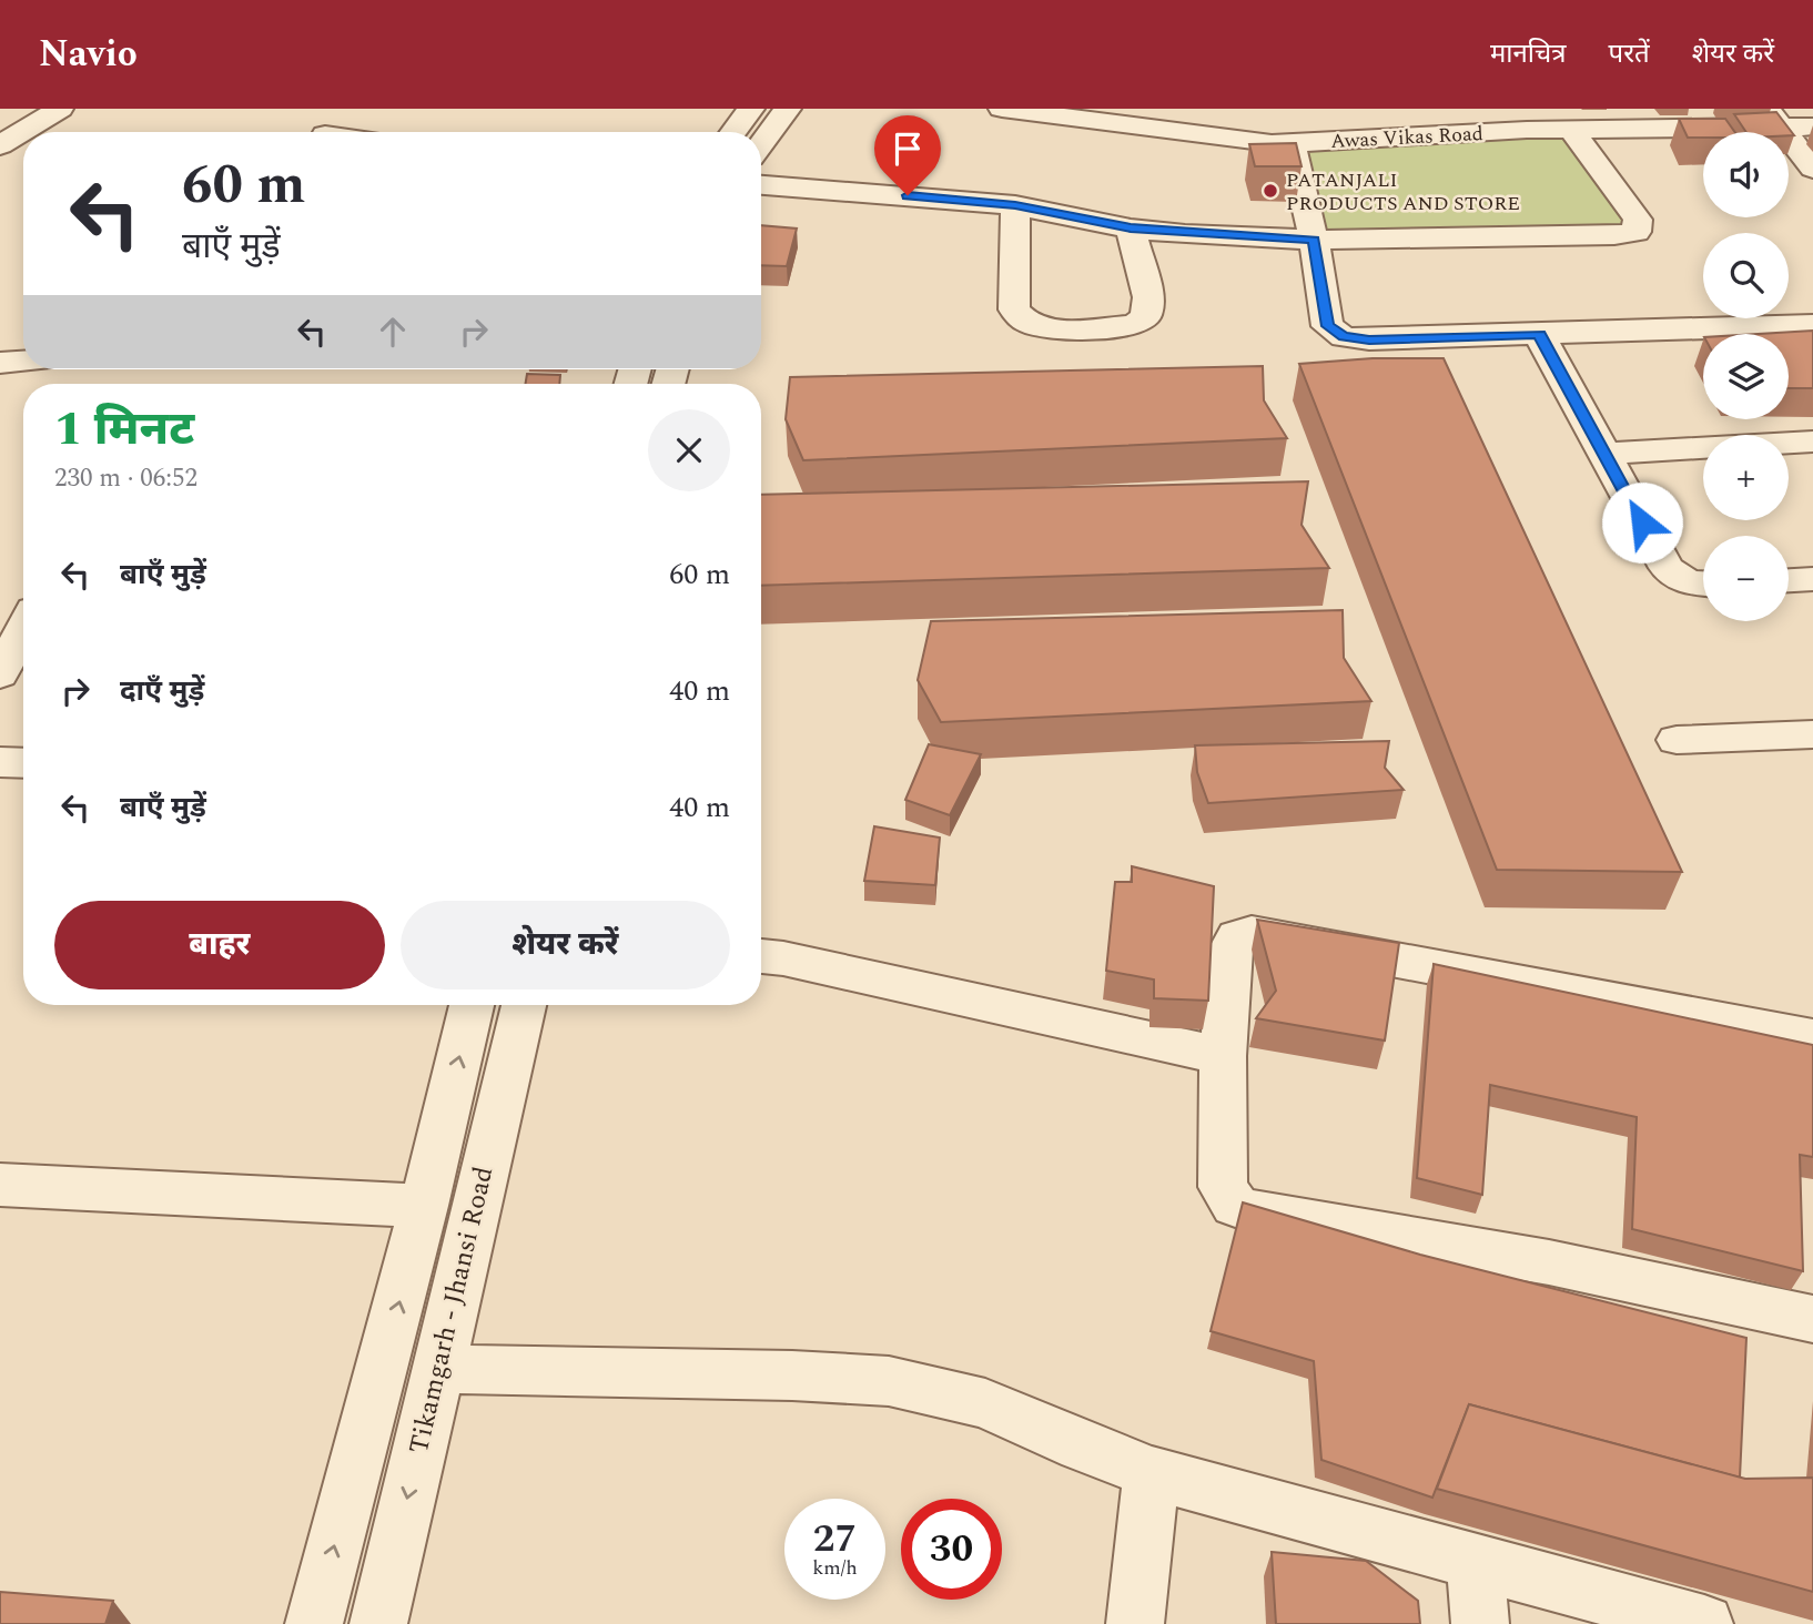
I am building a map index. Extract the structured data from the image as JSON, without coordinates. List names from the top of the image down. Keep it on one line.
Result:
{"streets":{"street":["Awas Vikas Road","Tikamgarh - Jhansi Road"]},"places":["PATANJALI PRODUCTS AND STORE"],"page":{"header":"Navio","nav":["मानचित्र","परतें","शेयर करें"],"map_buttons":["+","−"],"turn":["60 m","बाएँ मुड़ें"],"heading":["1 मिनट","230 m · 06:52"],"list":[{"name":"बाएँ मुड़ें","value":"60 m"},{"name":"दाएँ मुड़ें","value":"40 m"},{"name":"बाएँ मुड़ें","value":"40 m"}],"buttons":["बाहर","शेयर करें"],"speed":"27 km/h","limit":"30"}}
